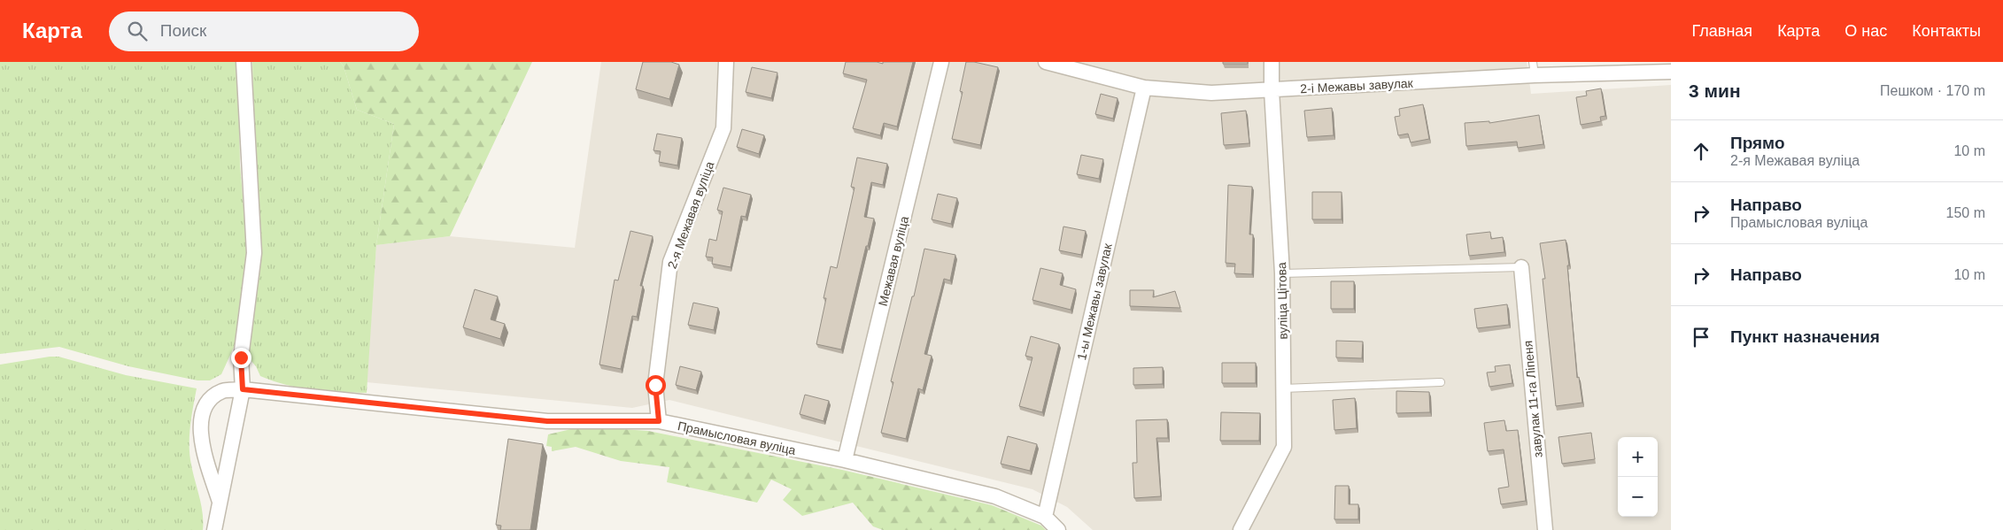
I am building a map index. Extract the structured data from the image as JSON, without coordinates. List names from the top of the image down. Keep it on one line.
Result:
{"streets":{"street":["2-і Межавы завулак","2-я Межавая вуліца","Межавая вуліца","вуліца Цітова","1-ы Межавы завулак","завулак 11-га Ліпеня","Прамысловая вуліца"]},"crossings":[["2-і Межавы завулак","вуліца Цітова"],["2-і Межавы завулак","1-ы Межавы завулак"],["2-я Межавая вуліца","Прамысловая вуліца"],["Межавая вуліца","Прамысловая вуліца"],["1-ы Межавы завулак","Прамысловая вуліца"]],"page":{"header":"Карта","search":"Поиск","nav":["Главная","Карта","О нас","Контакты"],"heading":["3 мин","Пешком · 170 m"],"list":[["Прямо","2-я Межавая вуліца","10 m"],["Направо","Прамысловая вуліца","150 m"],["Направо","10 m"],"Пункт назначения"],"map_buttons":["+","−"]}}
